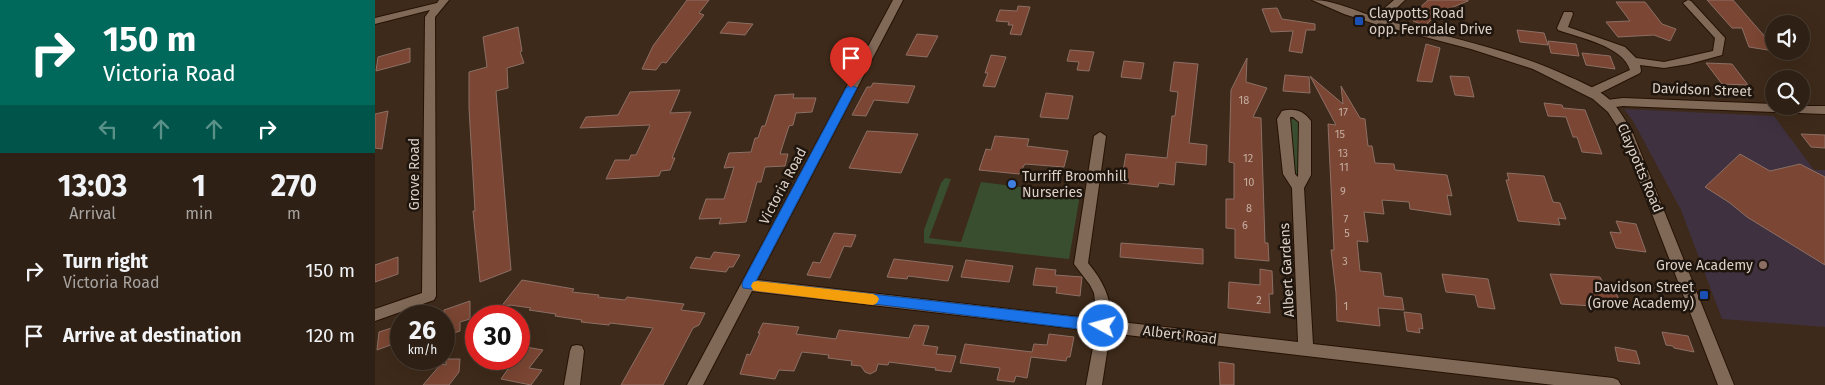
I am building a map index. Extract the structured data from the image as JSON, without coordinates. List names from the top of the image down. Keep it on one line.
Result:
{"streets":{"street":["Davidson Street","Claypotts Road","Grove Road","Victoria Road","Albert Gardens","Albert Road"]},"crossings":[["Davidson Street","Claypotts Road"],["Victoria Road","Albert Road"],["Albert Gardens","Albert Road"]],"places":{"transit":["Claypotts Road opp. Ferndale Drive","Davidson Street (Grove Academy)"],"other":["Turriff Broomhill Nurseries","Grove Academy"]},"house_numbers":["18","17","15","13","12","11","10","9","8","7","6","5","3","2","1"],"page":{"turn":["150 m","Victoria Road"],"eta":["13:03","Arrival","1","min","270","m"],"list":[{"name":"Turn right","note":"Victoria Road","value":"150 m"},{"name":"Arrive at destination","value":"120 m"}],"speed":"26 km/h","limit":"30"}}
